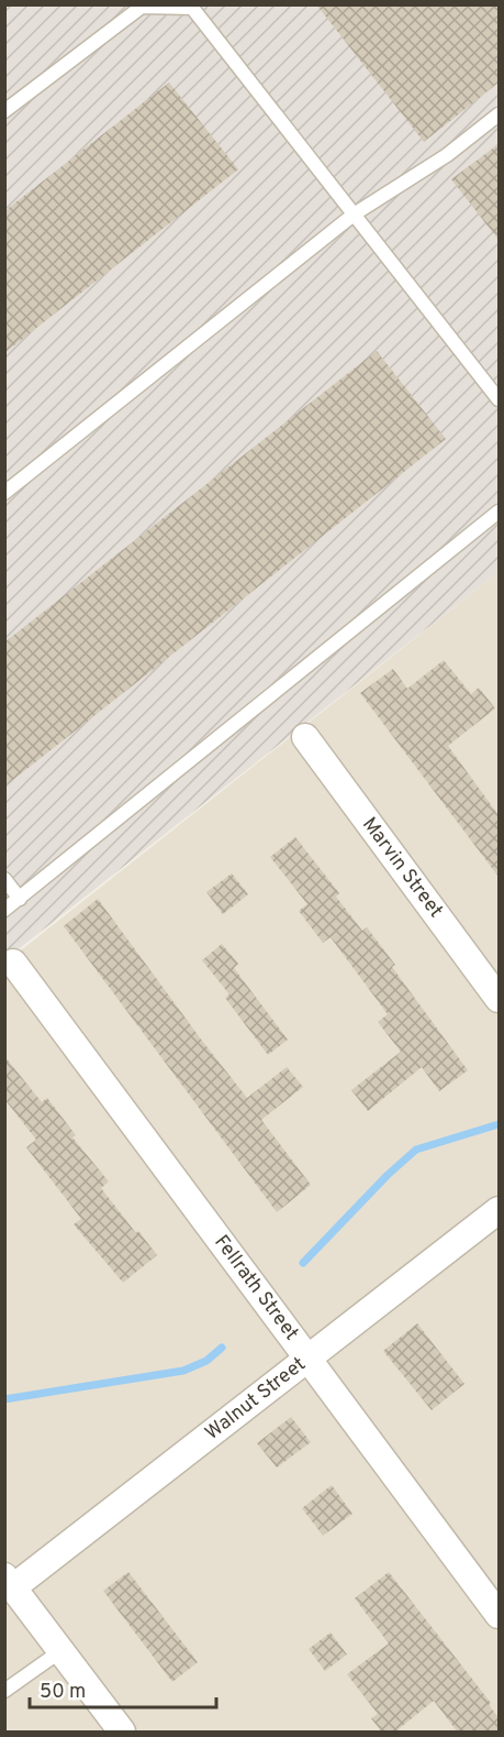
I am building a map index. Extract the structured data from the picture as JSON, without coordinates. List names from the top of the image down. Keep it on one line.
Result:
{"streets":{"street":["Marvin Street","Fellrath Street","Walnut Street"]},"crossings":[["Fellrath Street","Walnut Street"]],"scale_bar":"50 m"}
